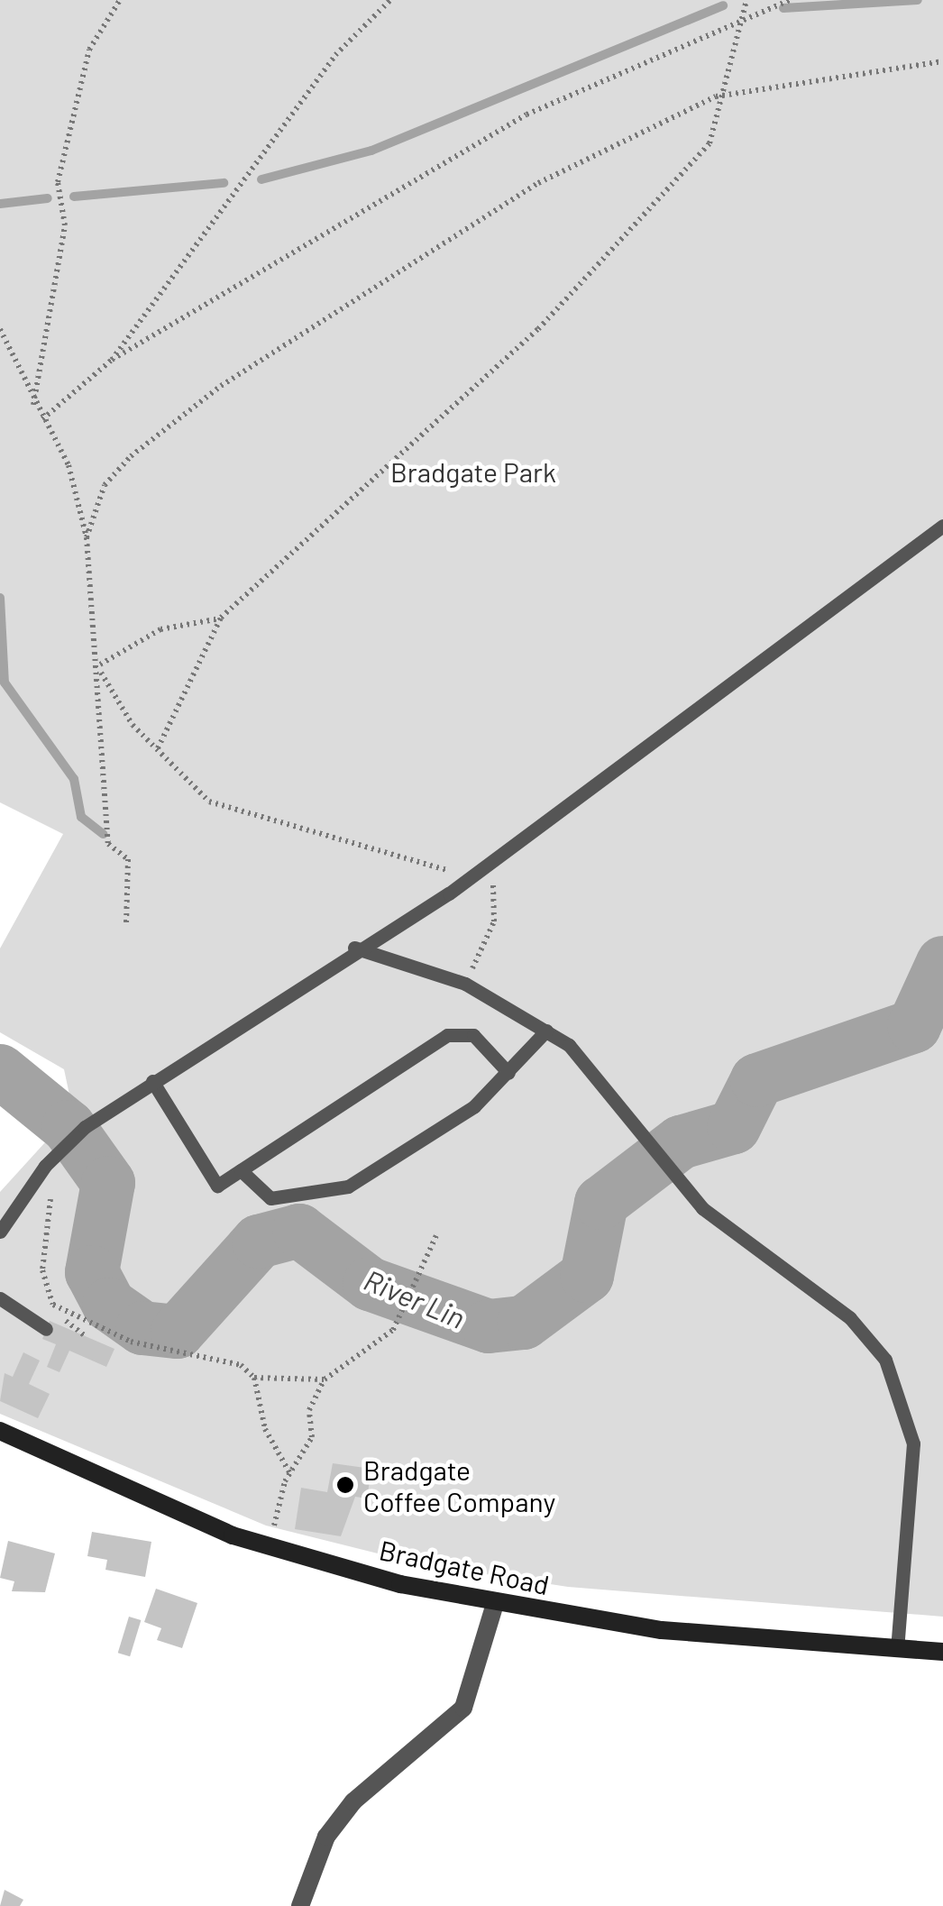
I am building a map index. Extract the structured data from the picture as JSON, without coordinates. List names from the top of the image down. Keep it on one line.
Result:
{"streets":{"street":["Bradgate Road"]},"water":["River Lin"],"parks":["Bradgate Park"],"places":["Bradgate Coffee Company"]}
